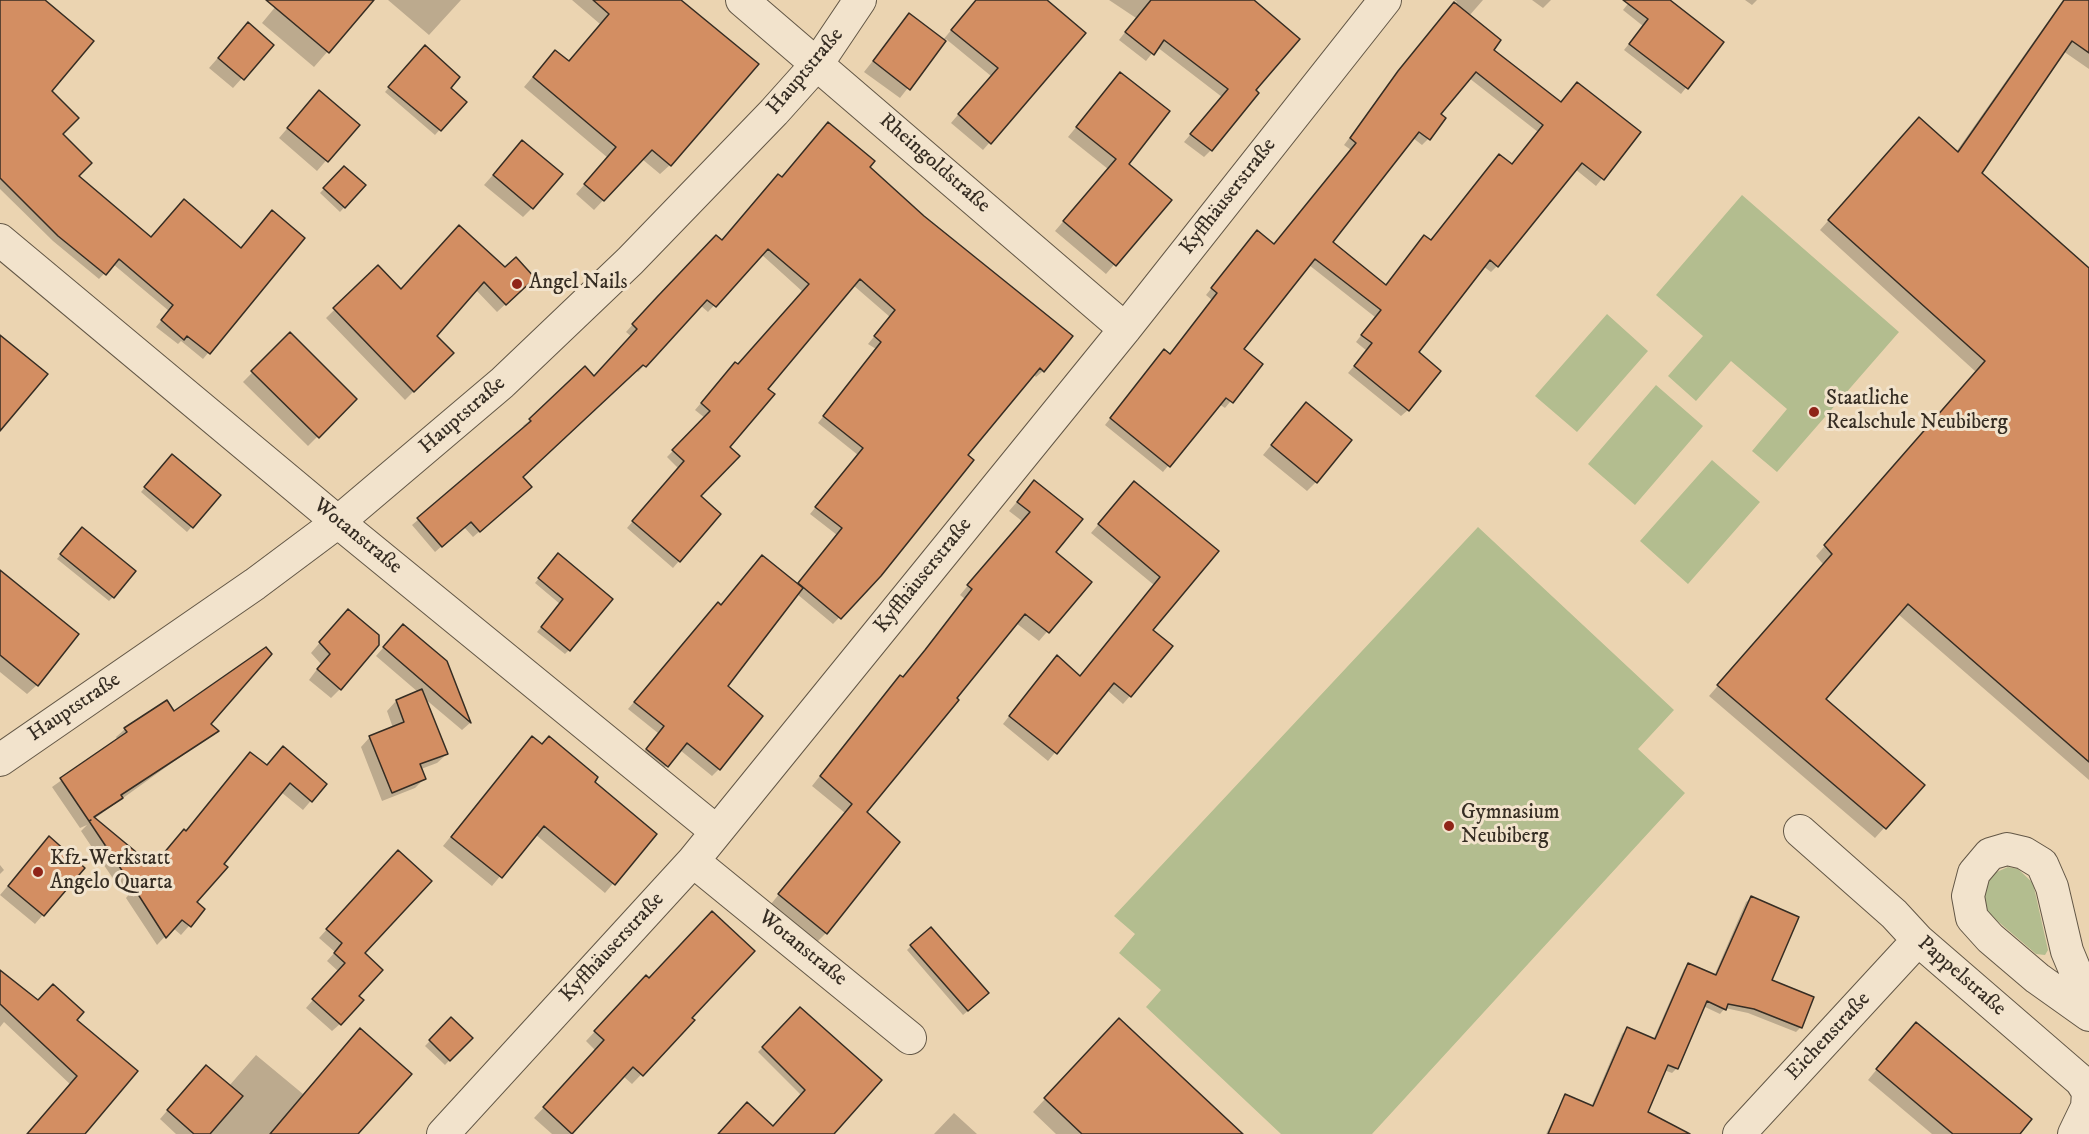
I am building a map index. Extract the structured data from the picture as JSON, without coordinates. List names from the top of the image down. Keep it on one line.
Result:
{"streets":{"street":["Hauptstraße","Rheingoldstraße","Kyffhäuserstraße","Wotanstraße","Pappelstraße","Eichenstraße"]},"crossings":[["Hauptstraße","Rheingoldstraße"],["Hauptstraße","Wotanstraße"],["Rheingoldstraße","Kyffhäuserstraße"],["Kyffhäuserstraße","Wotanstraße"],["Pappelstraße","Eichenstraße"]],"places":["Angel Nails","Staatliche Realschule Neubiberg","Gymnasium Neubiberg","Kfz-Werkstatt Angelo Quarta"]}
